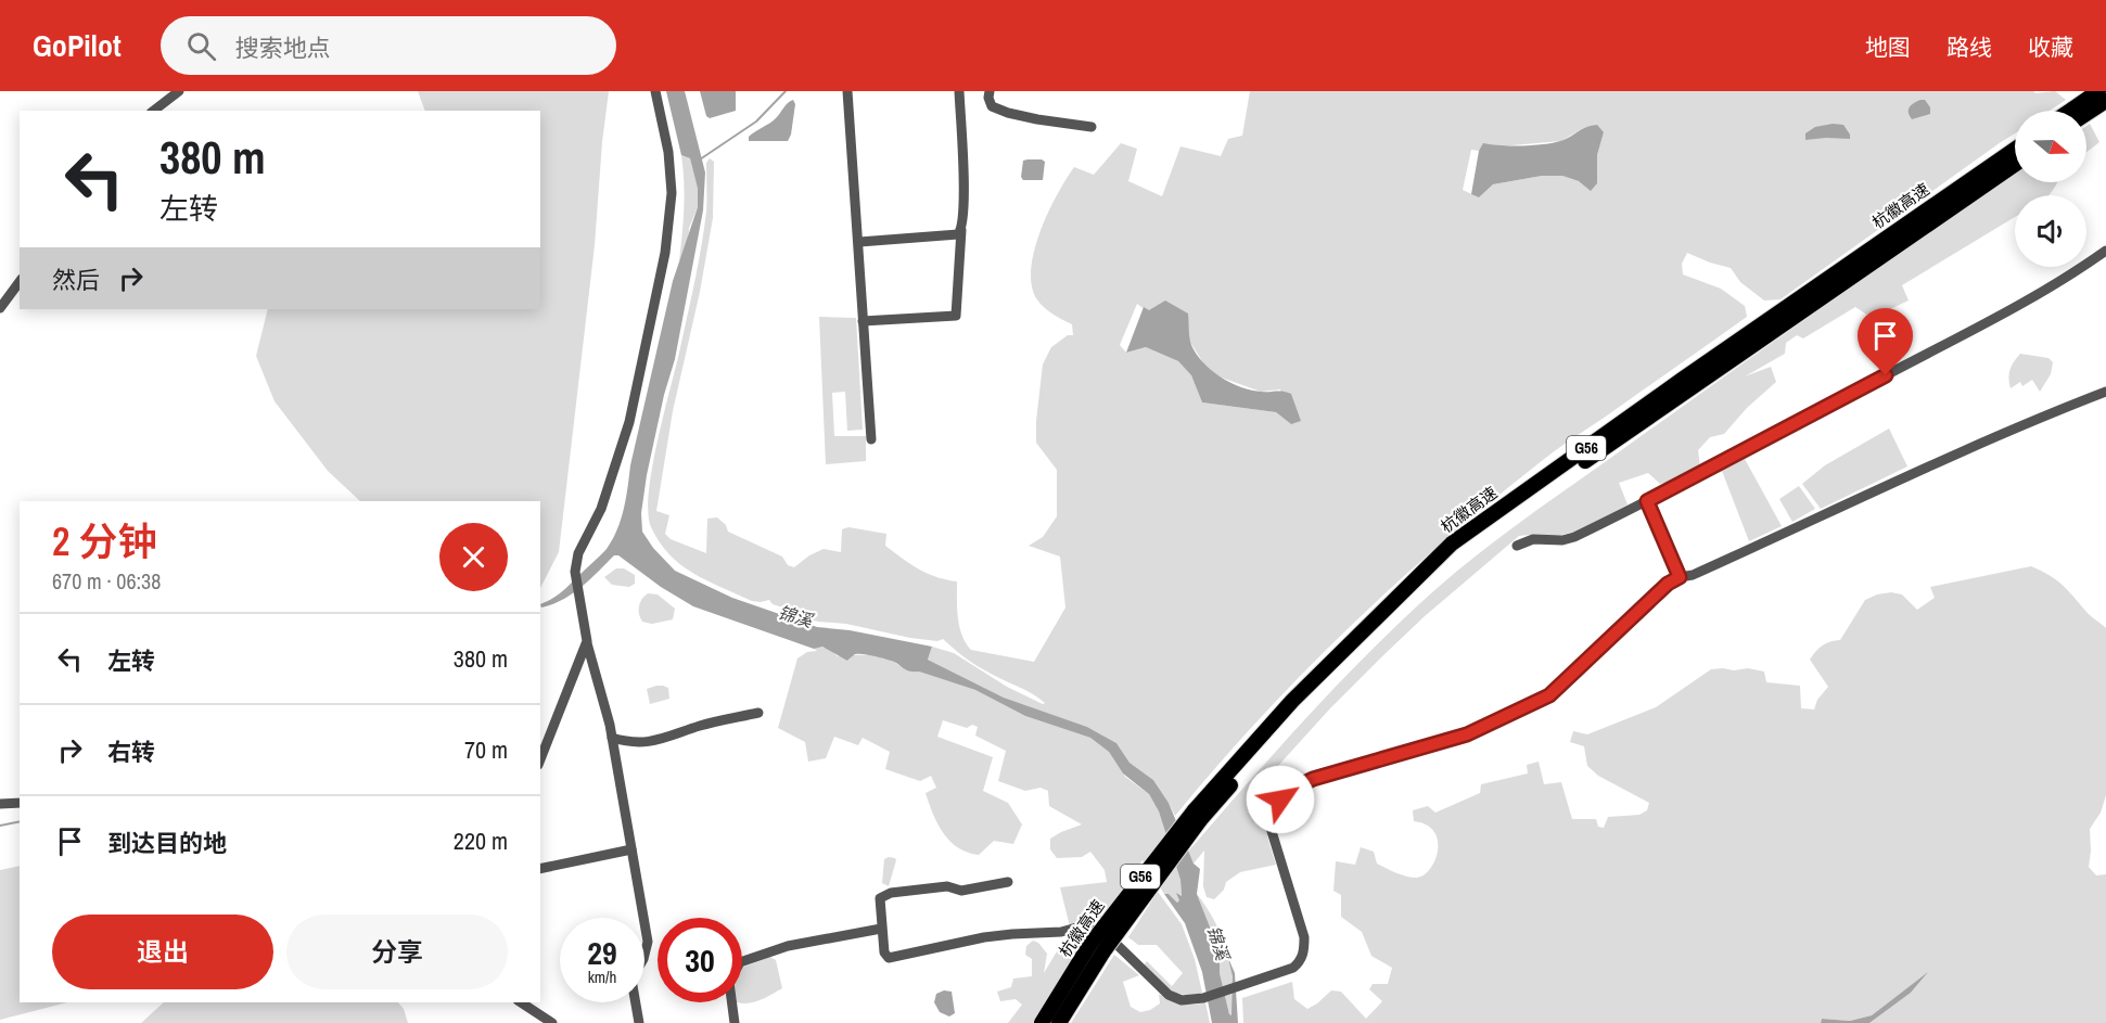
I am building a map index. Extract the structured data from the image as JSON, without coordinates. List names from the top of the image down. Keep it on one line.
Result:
{"streets":{"highway":["杭徽高速","G56"]},"water":["锦溪"],"north":"right","page":{"header":"GoPilot","search":"搜索地点","nav":["地图","路线","收藏"],"turn":["380 m","左转"],"then":"然后","heading":["2 分钟","670 m · 06:38"],"list":[{"name":"左转","value":"380 m"},{"name":"右转","value":"70 m"},{"name":"到达目的地","value":"220 m"}],"buttons":["退出","分享"],"speed":"29 km/h","limit":"30"}}
